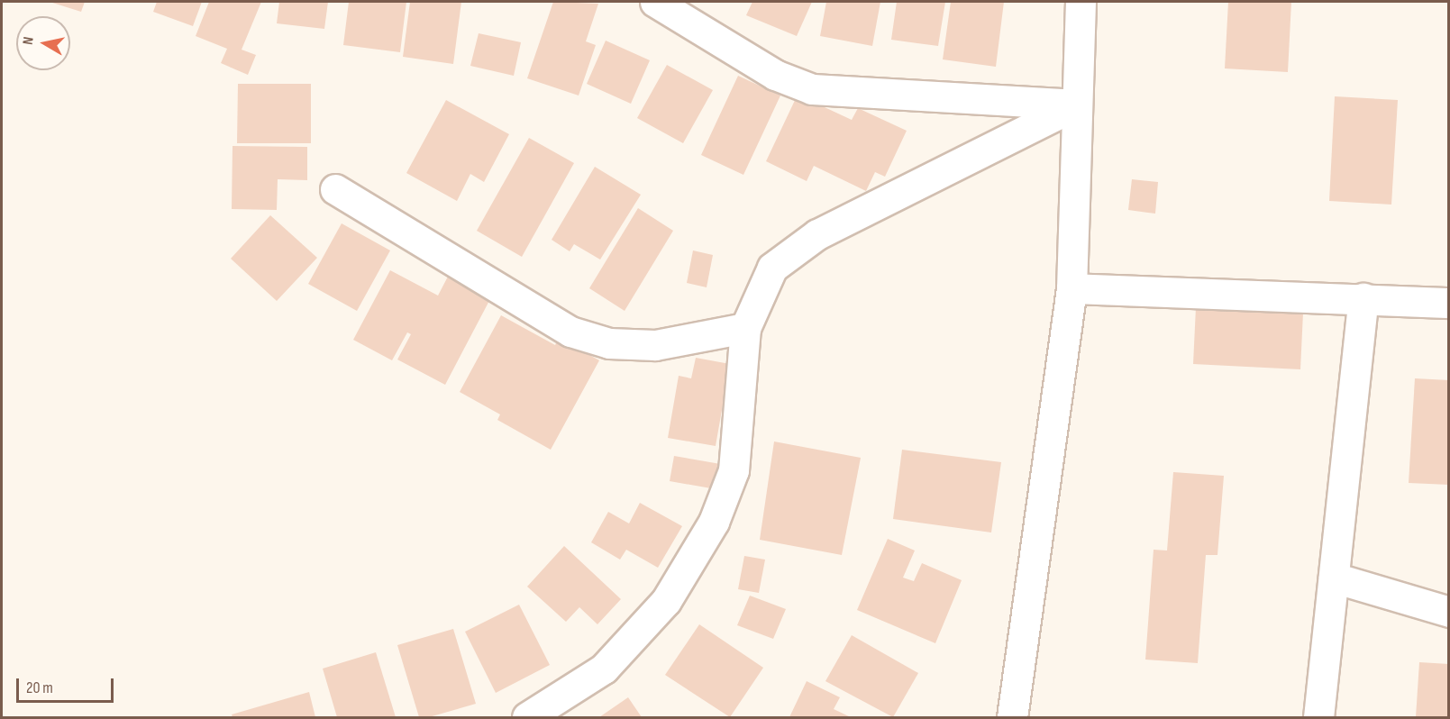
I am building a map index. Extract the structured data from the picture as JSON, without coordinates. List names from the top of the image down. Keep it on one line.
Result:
{"scale_bar":"20 m","north":"left"}
